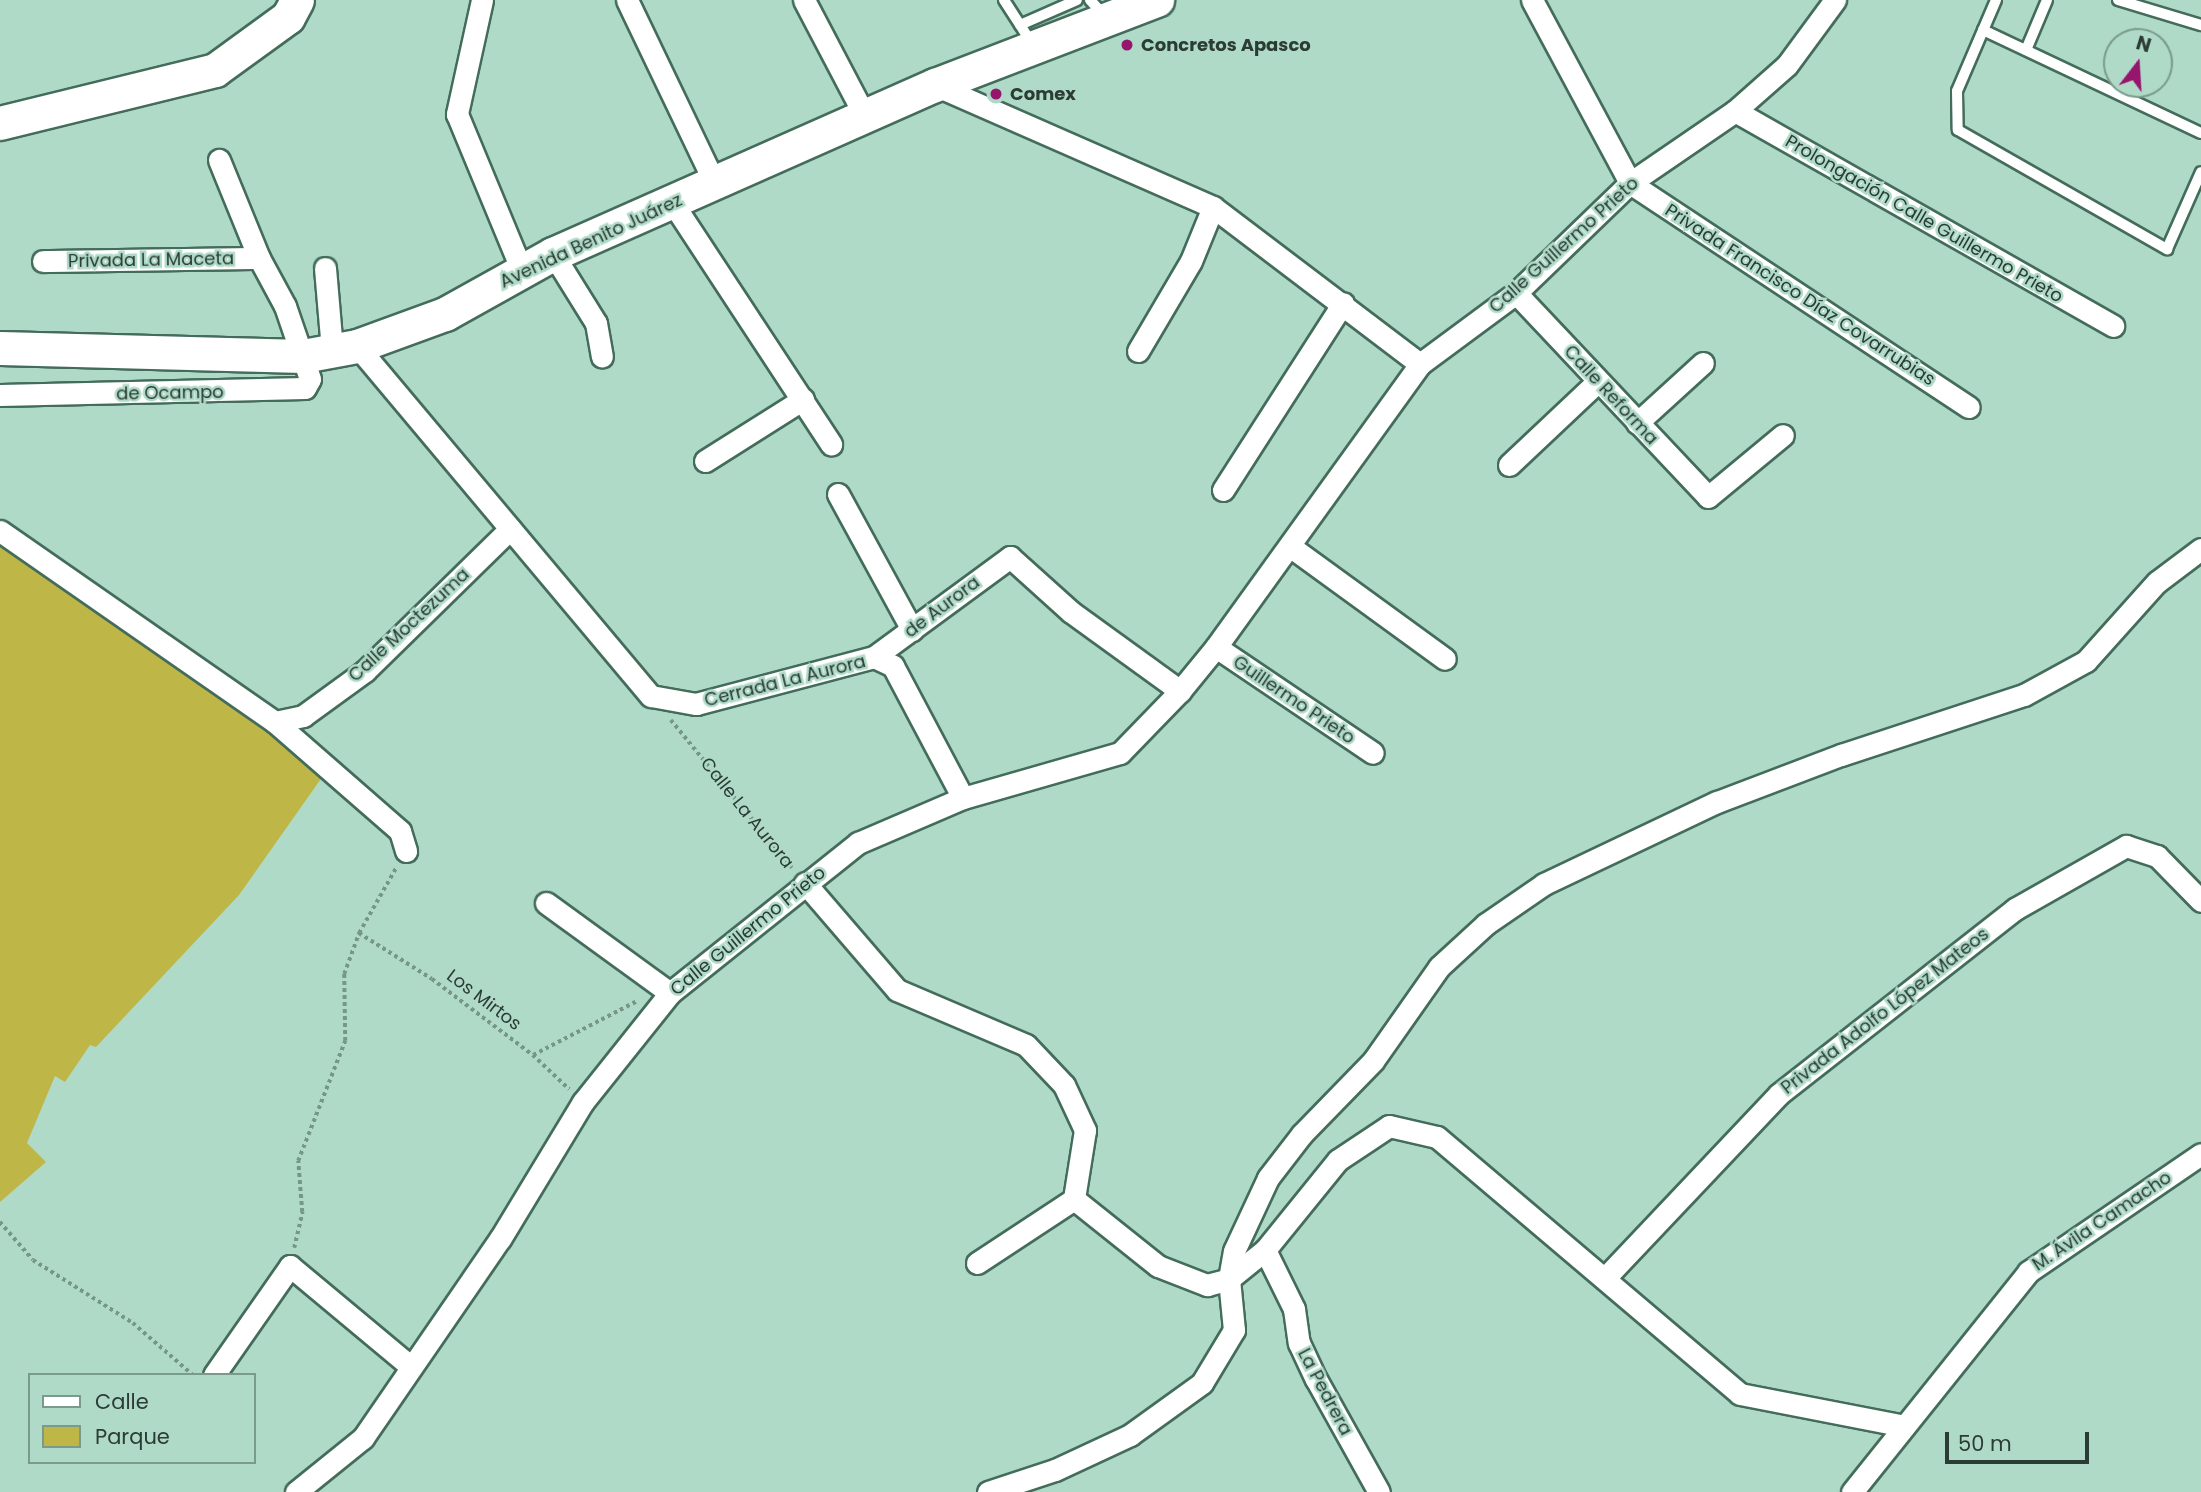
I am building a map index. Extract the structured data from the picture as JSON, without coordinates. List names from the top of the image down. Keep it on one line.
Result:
{"streets":{"main road":["Avenida Benito Juárez"],"street":["Prolongación Calle Guillermo Prieto","Calle Guillermo Prieto","Privada La Maceta","Privada Francisco Díaz Covarrubias","de Ocampo","Calle Reforma","de Aurora","Calle Moctezuma","Cerrada La Aurora","Guillermo Prieto","Calle La Aurora","Privada Adolfo López Mateos","M. Ávila Camacho","La Pedrera"],"path":["Los Mirtos"]},"crossings":[["Prolongación Calle Guillermo Prieto","Calle Guillermo Prieto"],["Avenida Benito Juárez","Privada La Maceta"],["Avenida Benito Juárez","de Ocampo"],["Calle Guillermo Prieto","Privada Francisco Díaz Covarrubias"],["Calle Guillermo Prieto","Calle Reforma"],["Calle Guillermo Prieto","de Aurora"],["Calle Guillermo Prieto","Cerrada La Aurora"],["Calle Guillermo Prieto","Guillermo Prieto"],["Calle Guillermo Prieto","Calle La Aurora"],["Calle Guillermo Prieto","Los Mirtos"],["Privada La Maceta","de Ocampo"],["de Aurora","Cerrada La Aurora"],["Cerrada La Aurora","Calle La Aurora"]],"places":["Concretos Apasco","Comex"],"legend":["Calle","Parque"],"scale_bar":"50 m","north":"top"}
